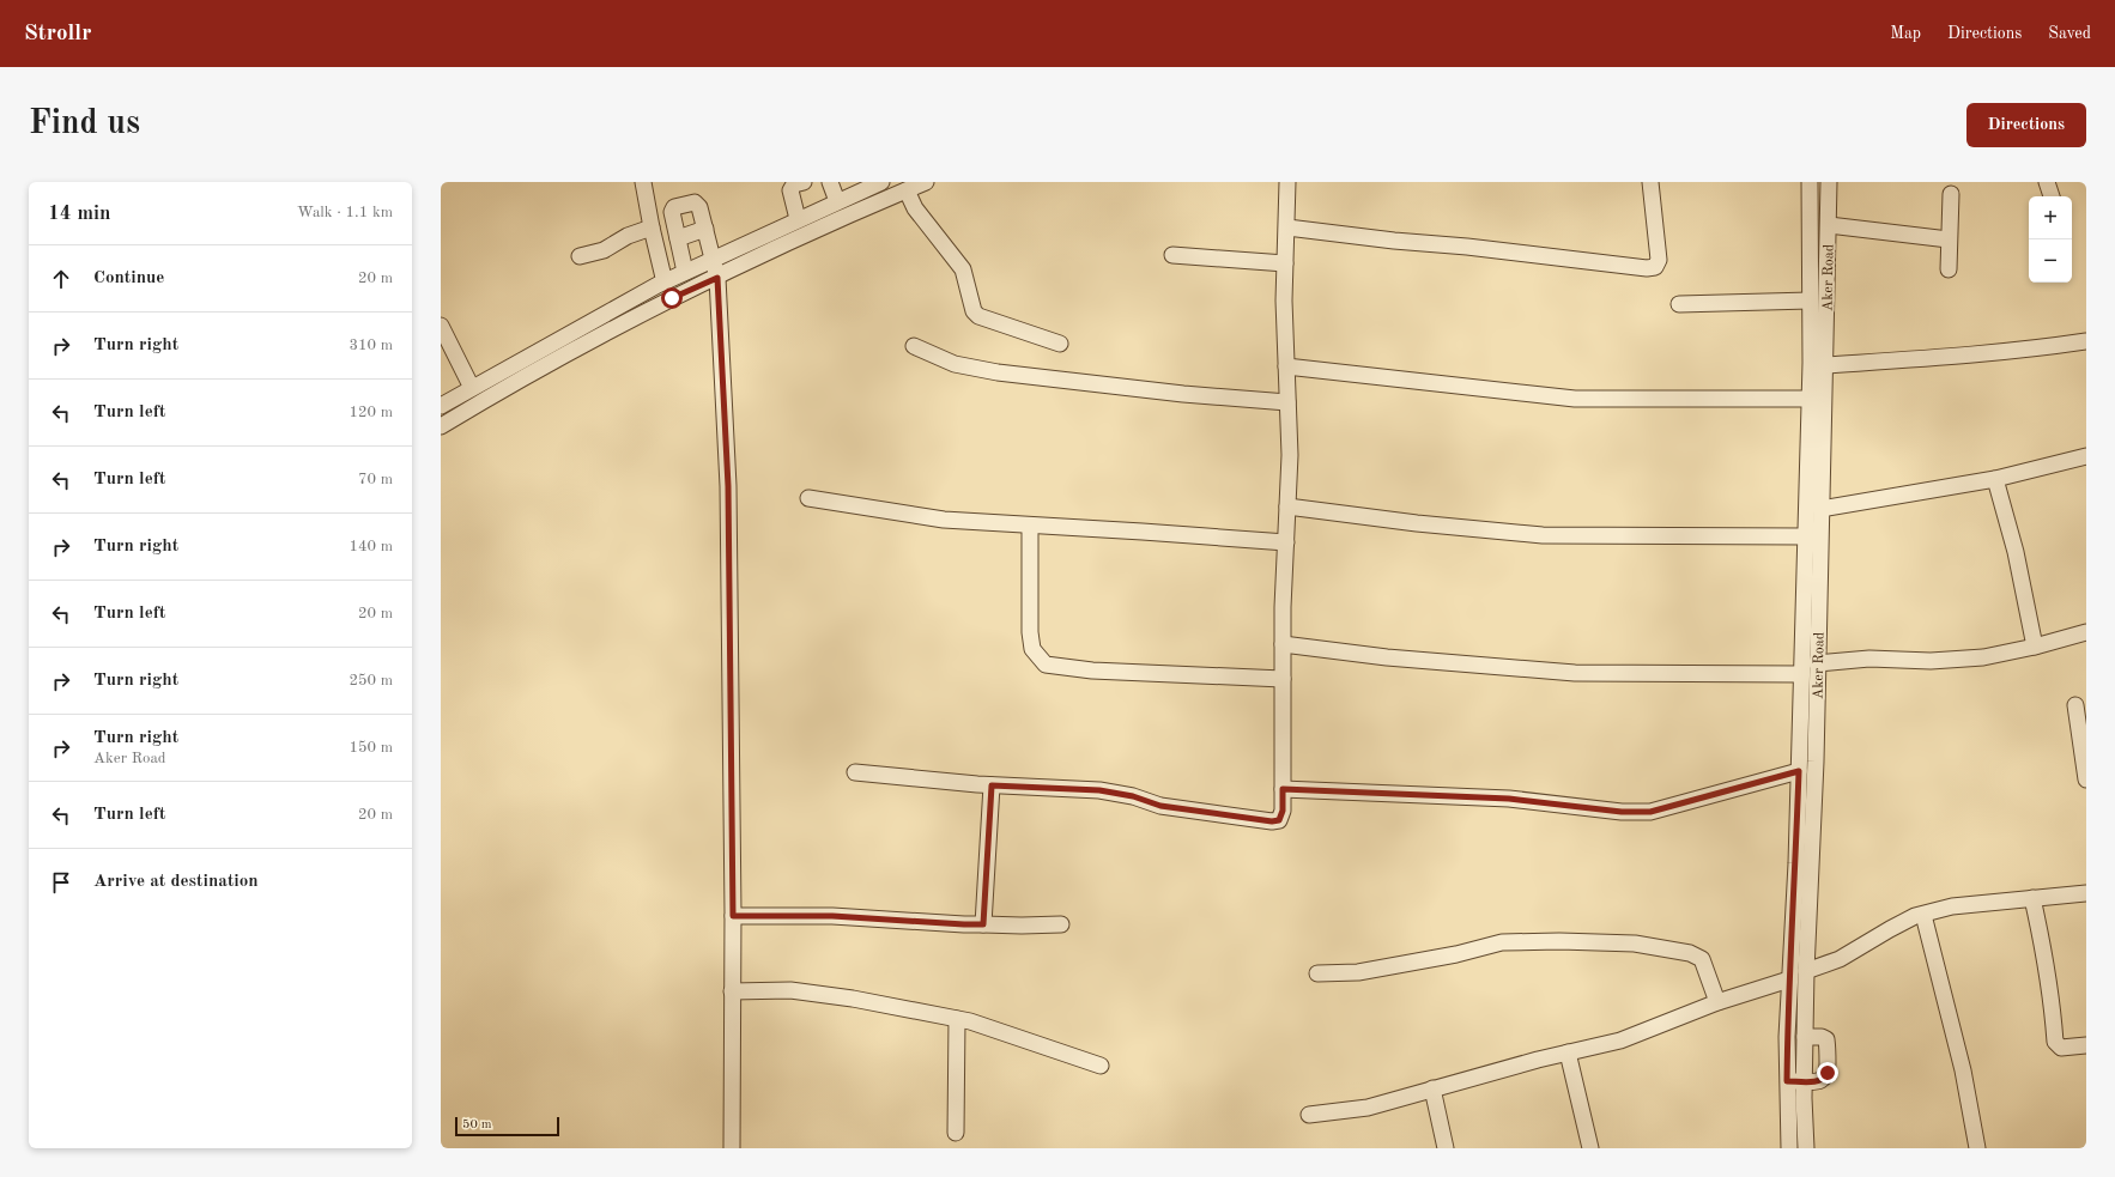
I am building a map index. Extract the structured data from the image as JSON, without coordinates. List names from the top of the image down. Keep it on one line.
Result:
{"streets":{"street":["Aker Road"]},"scale_bar":"50 m","page":{"header":"Strollr","nav":["Map","Directions","Saved"],"buttons":"Directions","title":"Find us","heading":["14 min","Walk · 1.1 km"],"map_buttons":["+","−"],"list":[["Continue","20 m"],["Turn right","310 m"],["Turn left","120 m"],["Turn left","70 m"],["Turn right","140 m"],["Turn left","20 m"],["Turn right","250 m"],["Turn right","Aker Road","150 m"],["Turn left","20 m"],"Arrive at destination"],"scale":"50 m"}}
